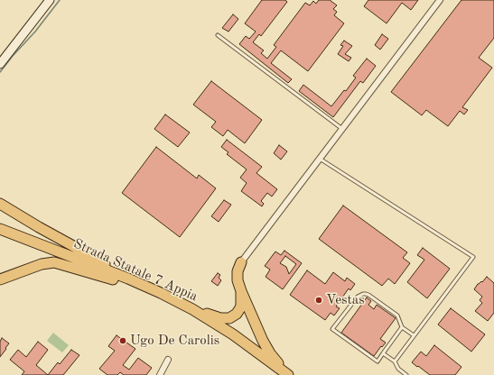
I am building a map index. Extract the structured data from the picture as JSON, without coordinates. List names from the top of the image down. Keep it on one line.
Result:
{"streets":{"highway":["Strada Statale 7 Appia"]},"places":["Vestas","Ugo De Carolis"]}
